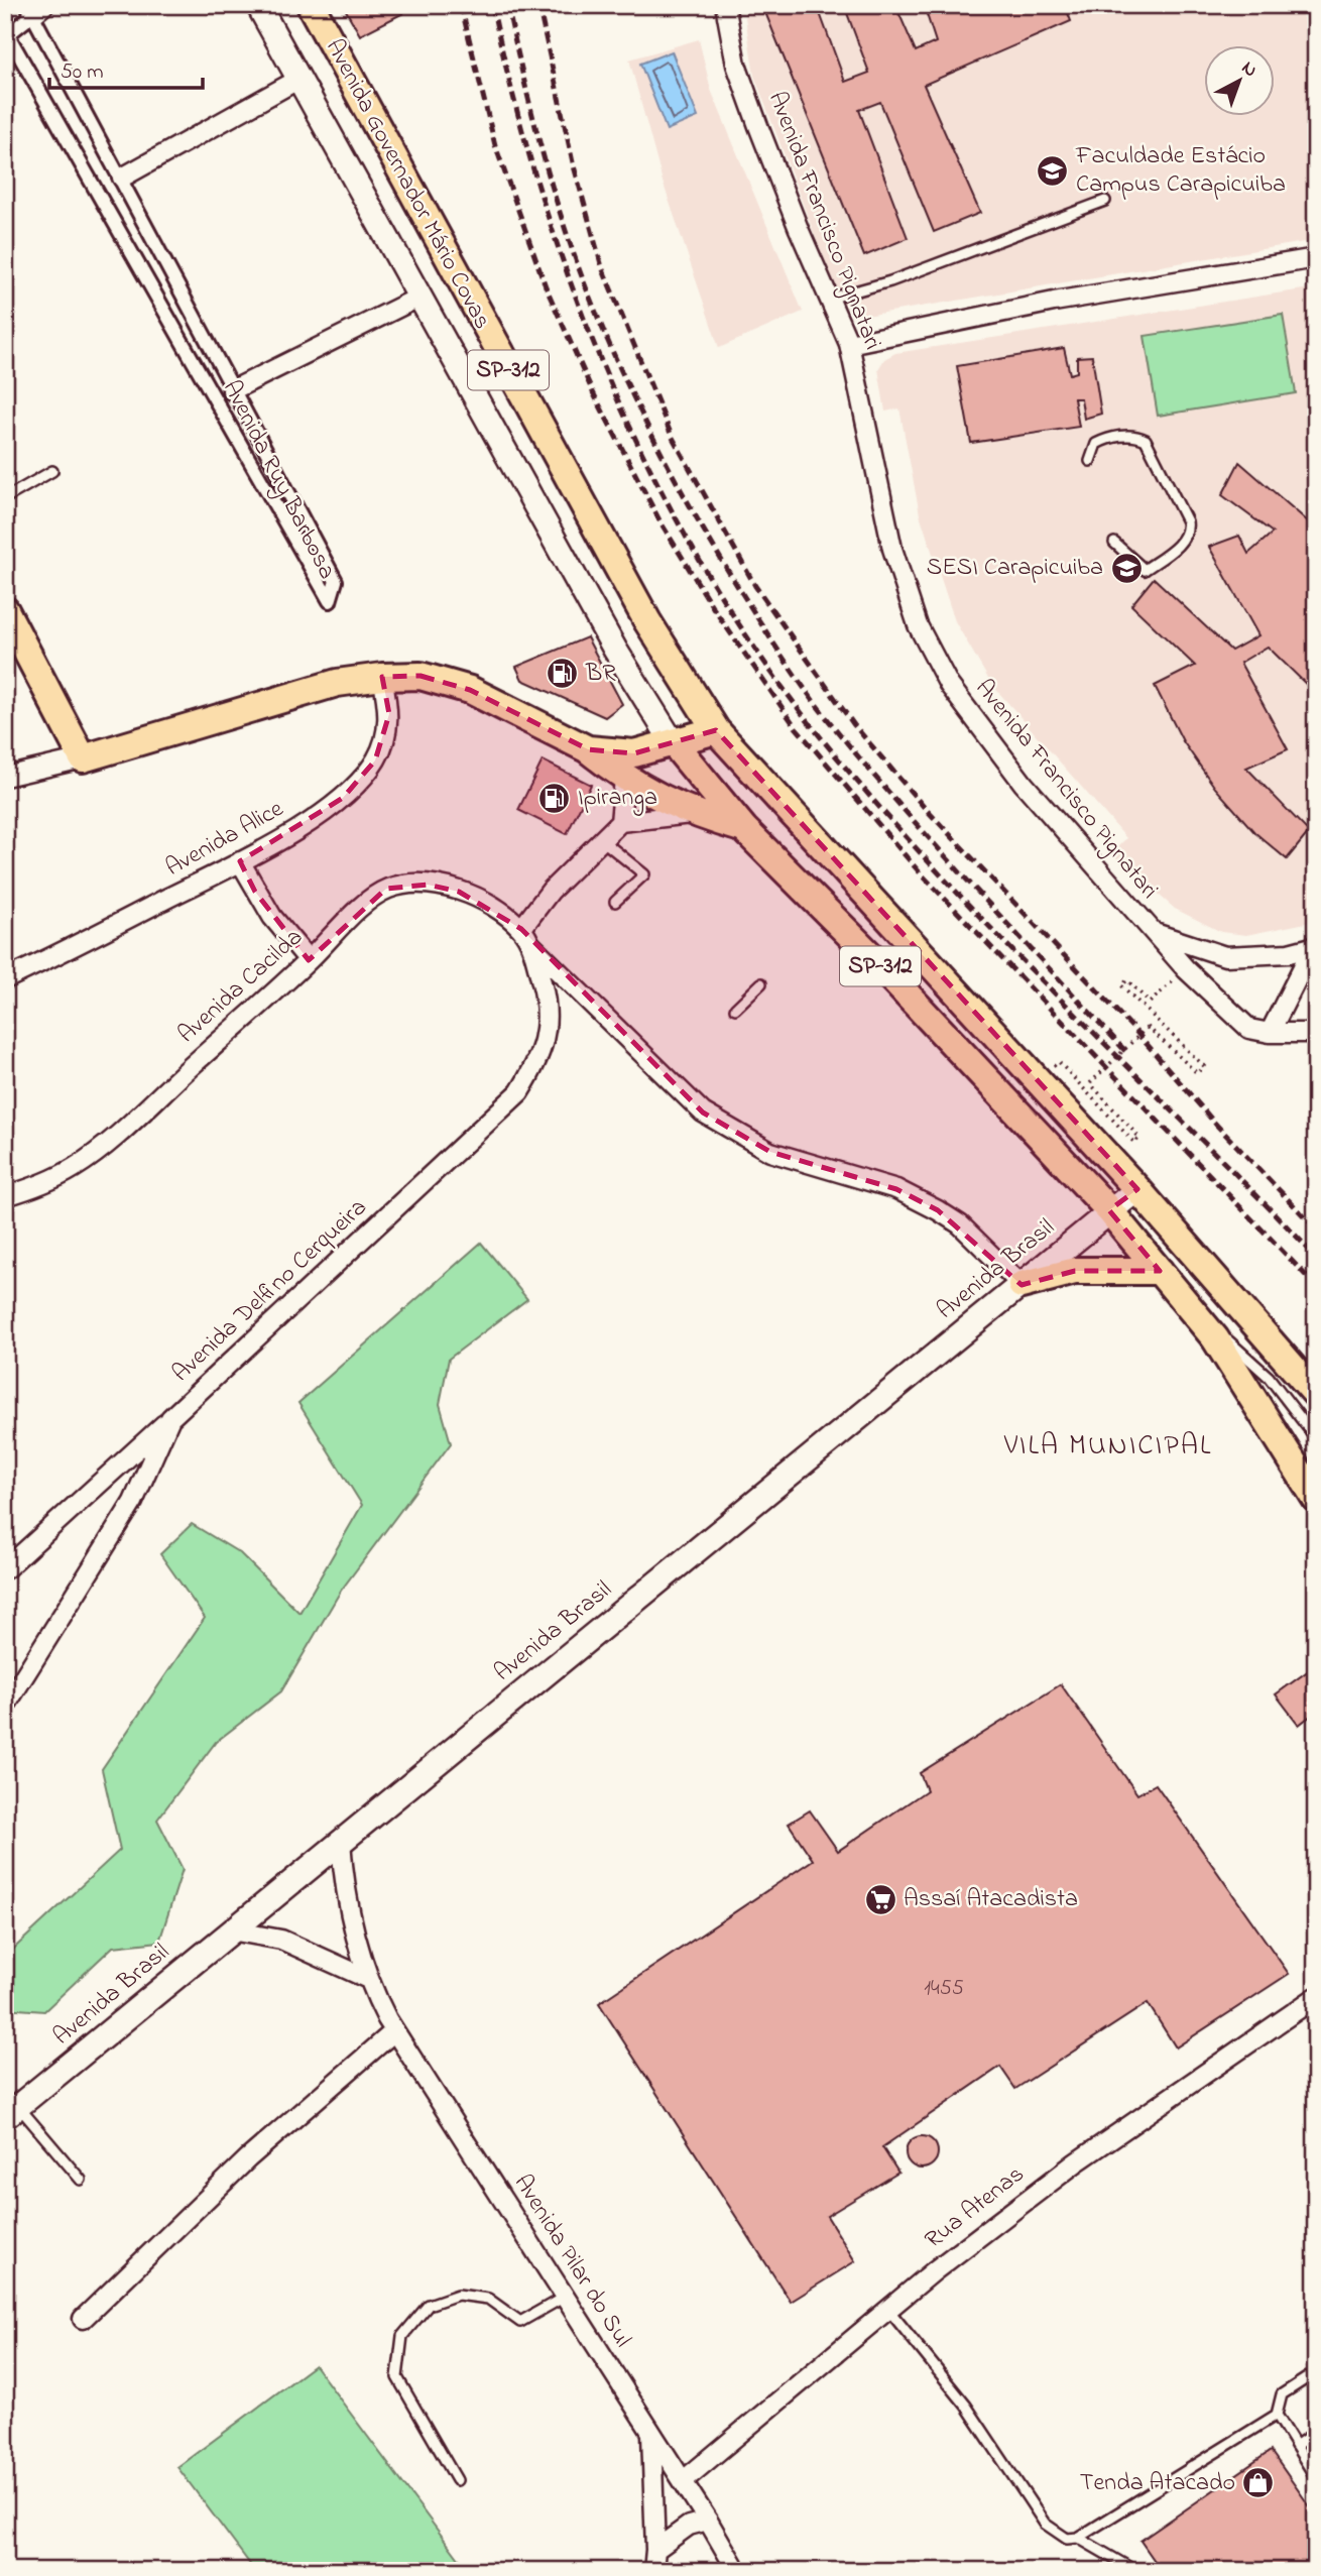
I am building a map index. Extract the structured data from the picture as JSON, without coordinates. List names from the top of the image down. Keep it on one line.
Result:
{"streets":{"main road":["Avenida Governador Mário Covas","SP-312","Avenida Brasil"],"street":["Avenida Francisco Pignatari","Avenida Ruy Barbosa","Avenida Alice","Avenida Cacilda","Avenida Delfino Cerqueira","Rua Atenas","Avenida Pilar do Sul"]},"crossings":[["Avenida Governador Mário Covas","SP-312"],["SP-312","Avenida Brasil"],["Avenida Cacilda","Avenida Delfino Cerqueira"],["Avenida Brasil","Avenida Pilar do Sul"],["Rua Atenas","Avenida Pilar do Sul"]],"districts":["VILA MUNICIPAL"],"places":{"school or university":["Faculdade Estácio Campus Carapicuiba","SESI Carapicuiba"],"fuel station":["BR","Ipiranga"],"supermarket":["Assaí Atacadista"],"shop":["Tenda Atacado"]},"house_numbers":["1455"],"scale_bar":"50 m","north":"top right"}
